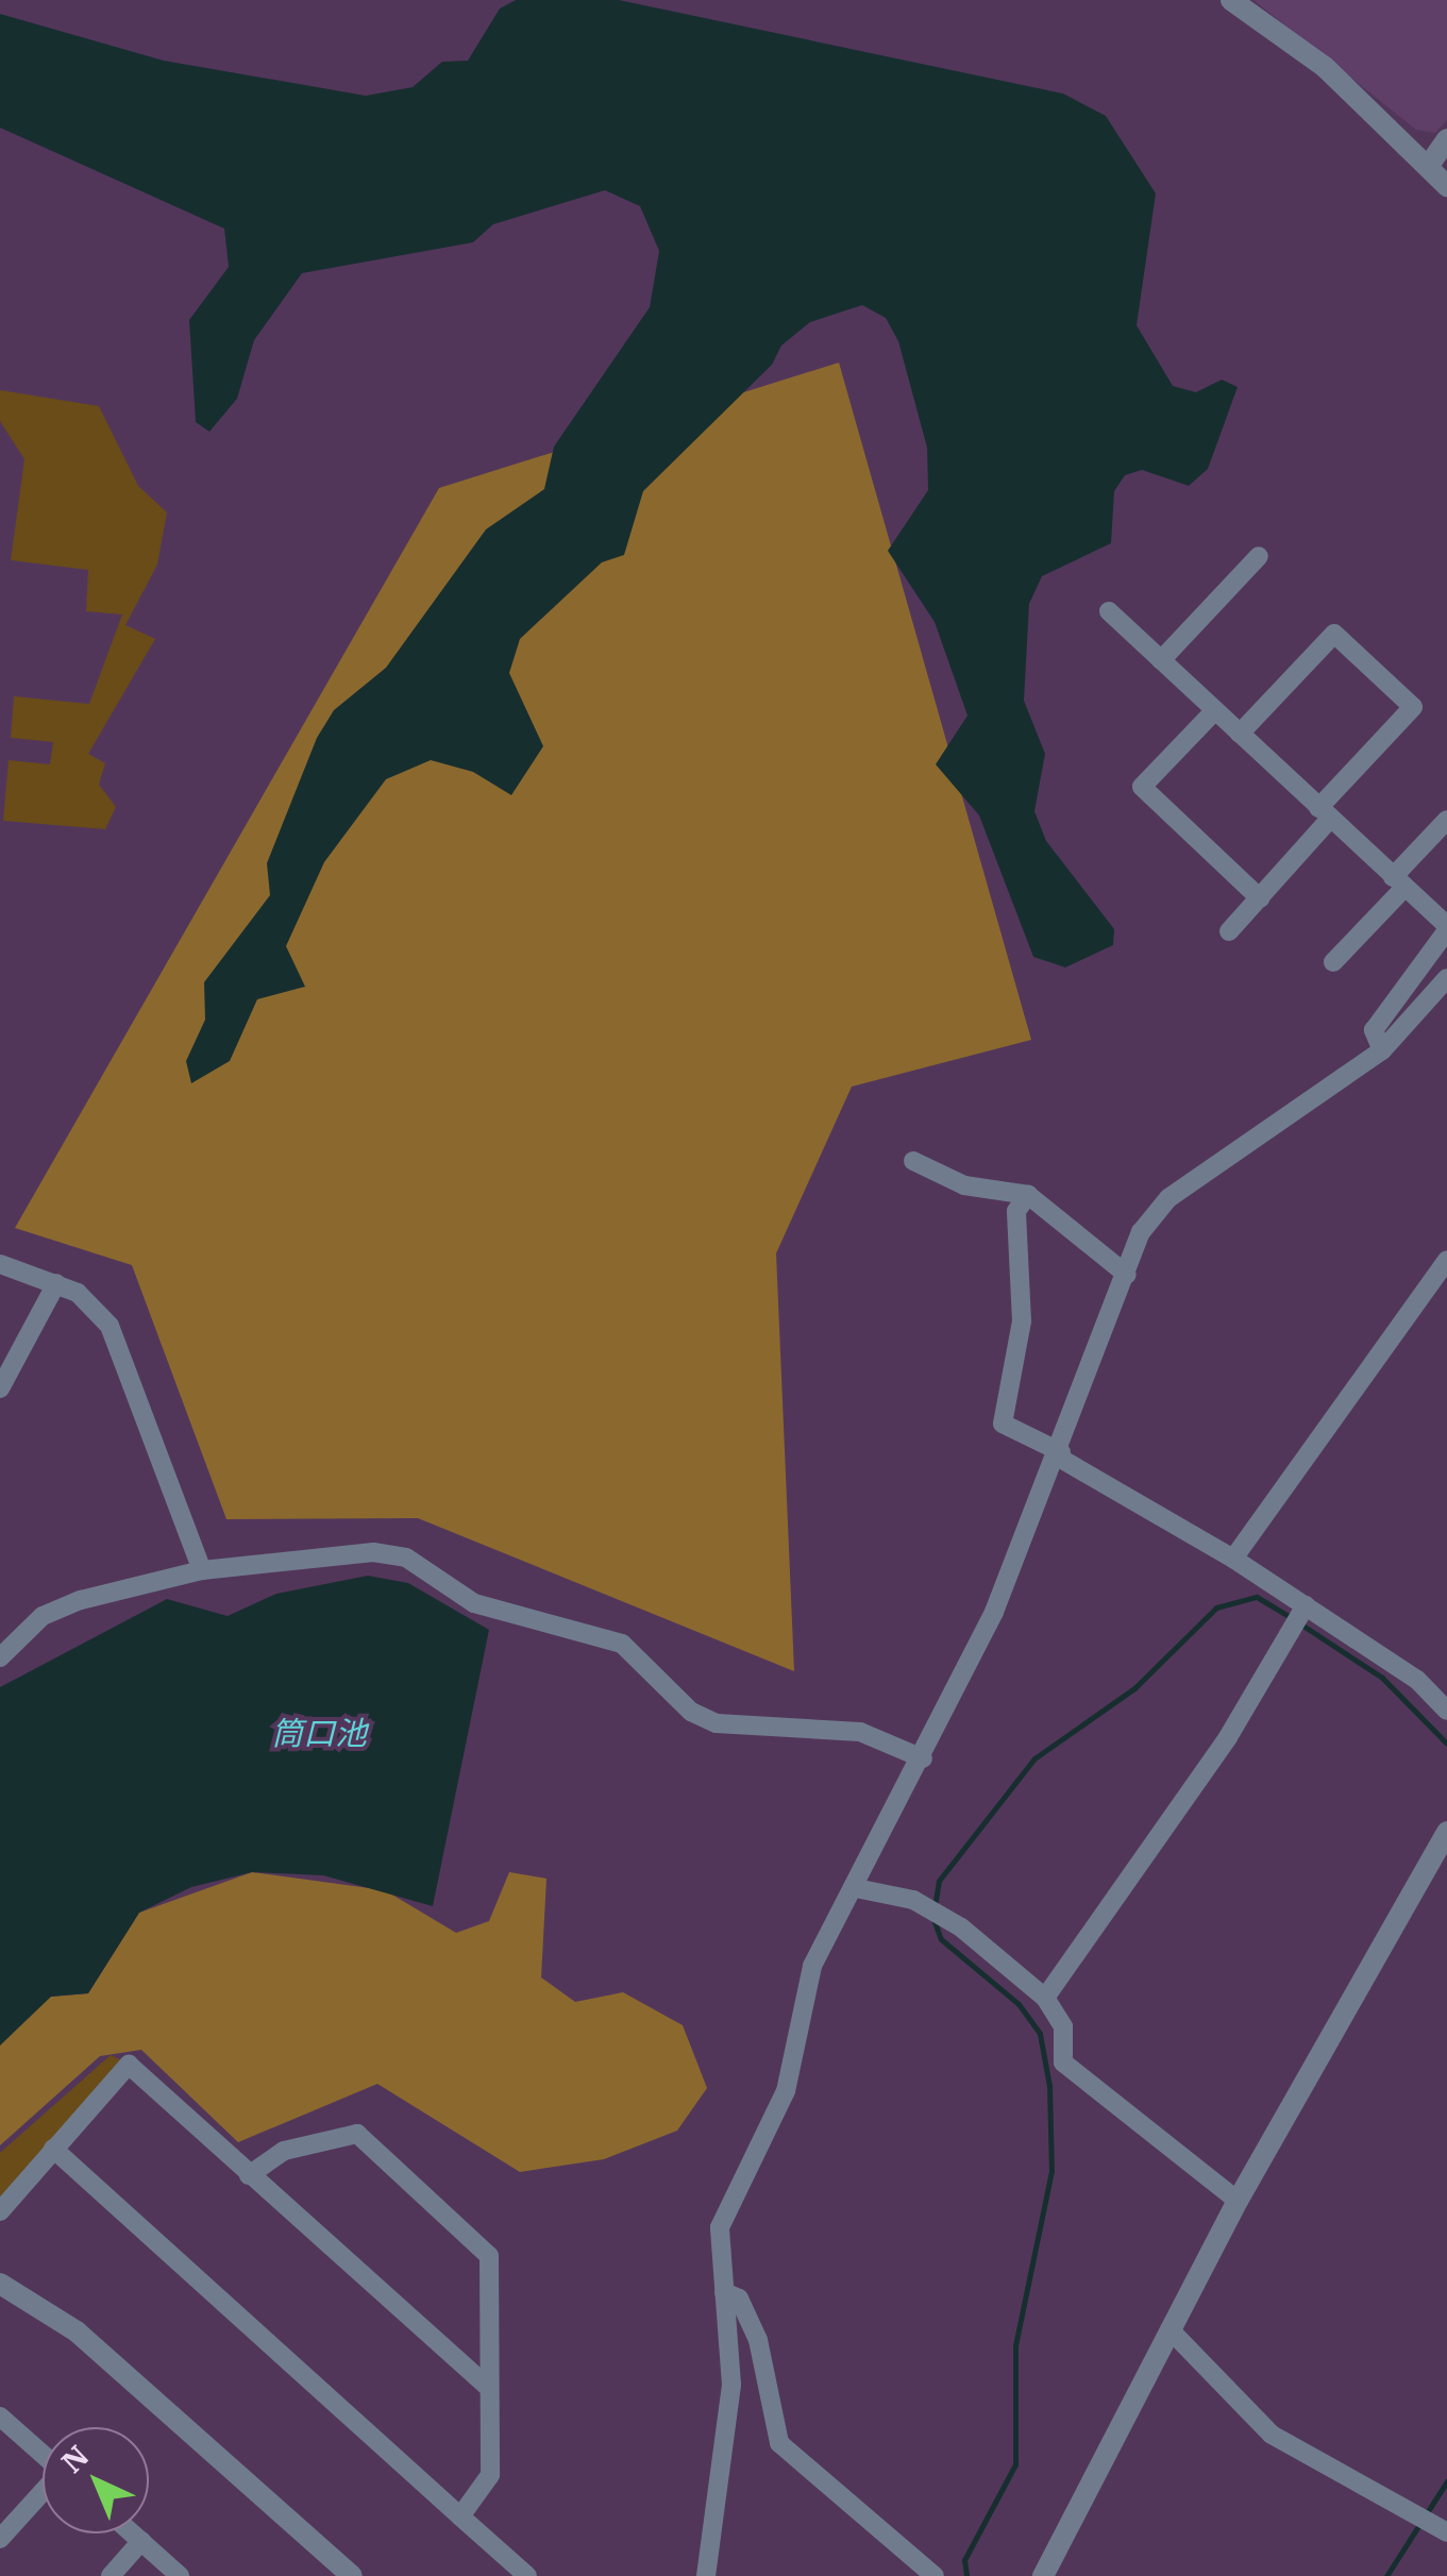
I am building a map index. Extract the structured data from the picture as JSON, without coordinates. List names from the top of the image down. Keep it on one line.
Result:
{"water":["筒口池"],"north":"top left"}
